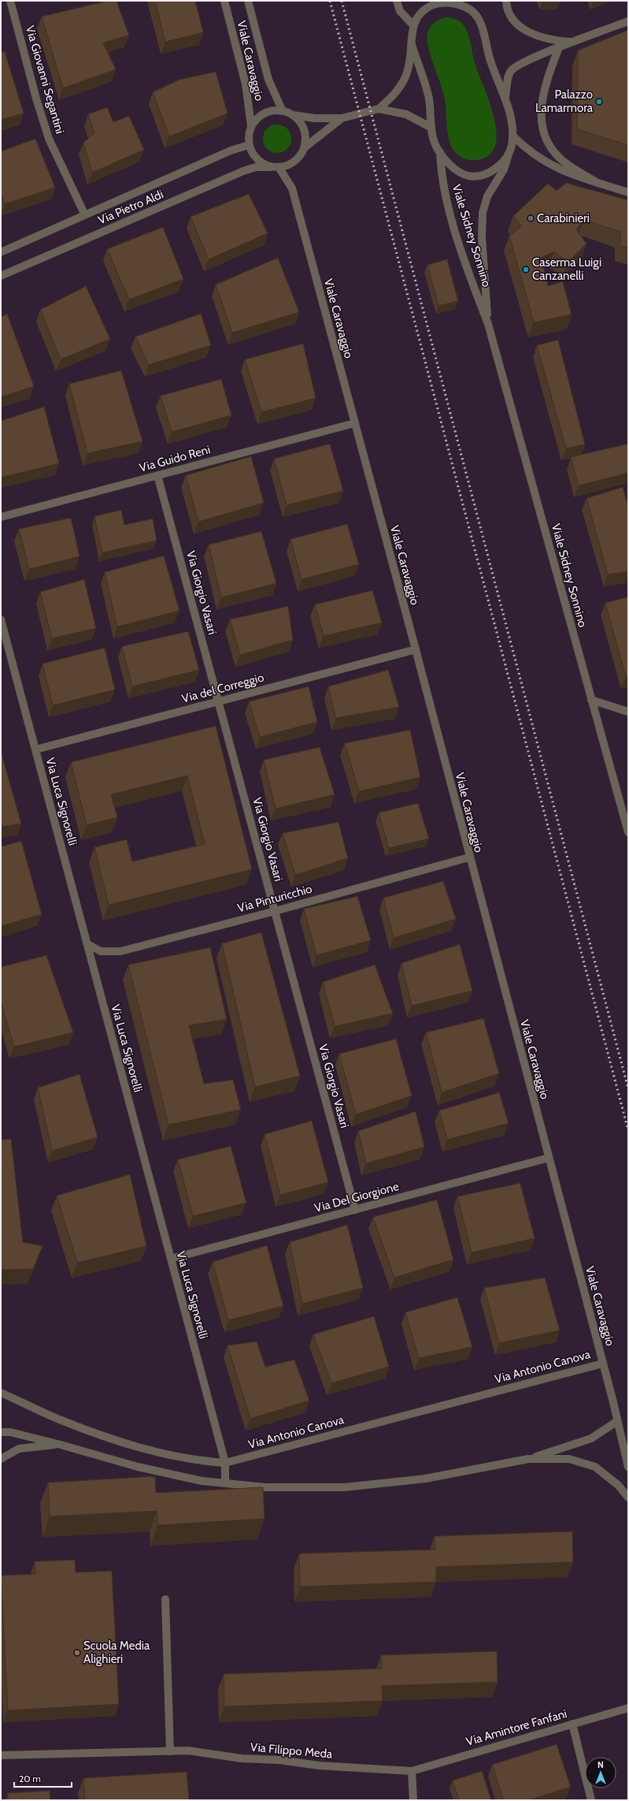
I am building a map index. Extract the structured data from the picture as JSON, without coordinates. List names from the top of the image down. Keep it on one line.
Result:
{"streets":{"street":["Viale Caravaggio","Via Giovanni Segantini","Via Pietro Aldi","Viale Sidney Sonnino","Via Guido Reni","Via Giorgio Vasari","Via del Correggio","Via Luca Signorelli","Via Pinturicchio","Via Del Giorgione","Via Antonio Canova","Via Amintore Fanfani","Via Filippo Meda"]},"crossings":[["Viale Caravaggio","Via Pietro Aldi"],["Viale Caravaggio","Via Guido Reni"],["Viale Caravaggio","Via del Correggio"],["Viale Caravaggio","Via Pinturicchio"],["Viale Caravaggio","Via Del Giorgione"],["Viale Caravaggio","Via Antonio Canova"],["Via Giovanni Segantini","Via Pietro Aldi"],["Via Guido Reni","Via Giorgio Vasari"],["Via Giorgio Vasari","Via del Correggio"],["Via Giorgio Vasari","Via Pinturicchio"],["Via Giorgio Vasari","Via Del Giorgione"],["Via del Correggio","Via Luca Signorelli"],["Via Luca Signorelli","Via Pinturicchio"],["Via Luca Signorelli","Via Del Giorgione"],["Via Luca Signorelli","Via Antonio Canova"],["Via Amintore Fanfani","Via Filippo Meda"]],"places":["Palazzo Lamarmora","Carabinieri","Caserma Luigi Canzanelli","Scuola Media Alighieri"],"scale_bar":"20 m","north":"top"}
